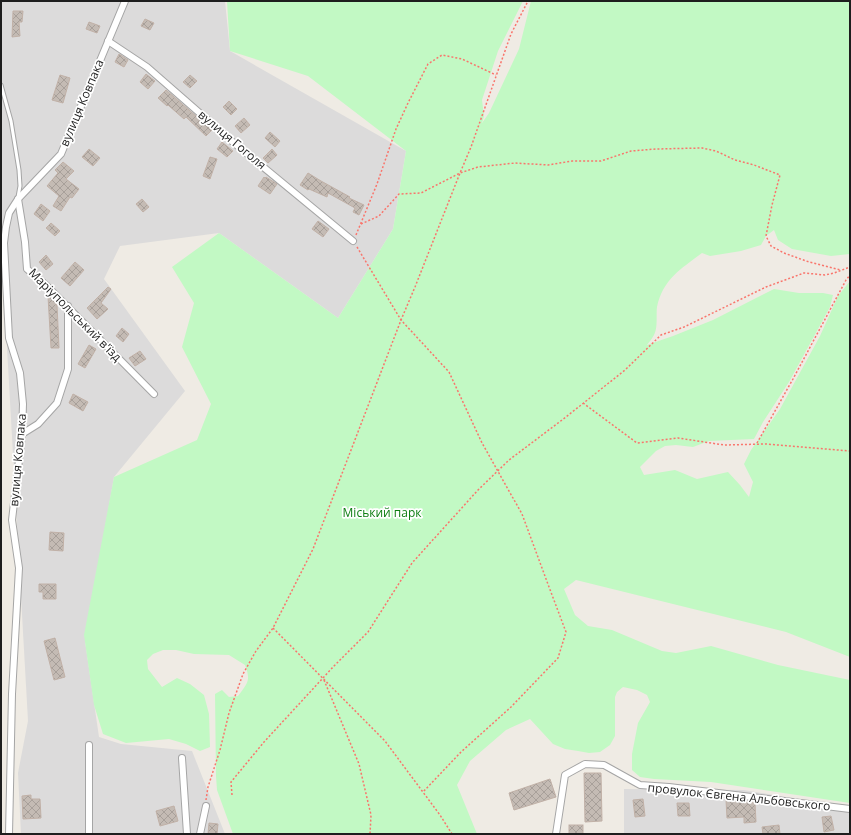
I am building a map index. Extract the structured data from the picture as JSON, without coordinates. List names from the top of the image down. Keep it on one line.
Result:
{"streets":{"street":["вулиця Ковпака","вулиця Гоголя","Маріупольський в'їзд","провулок Євгена Альбовського"]},"crossings":[["вулиця Ковпака","вулиця Гоголя"],["вулиця Ковпака","Маріупольський в'їзд"]],"parks":["Міський парк"]}
